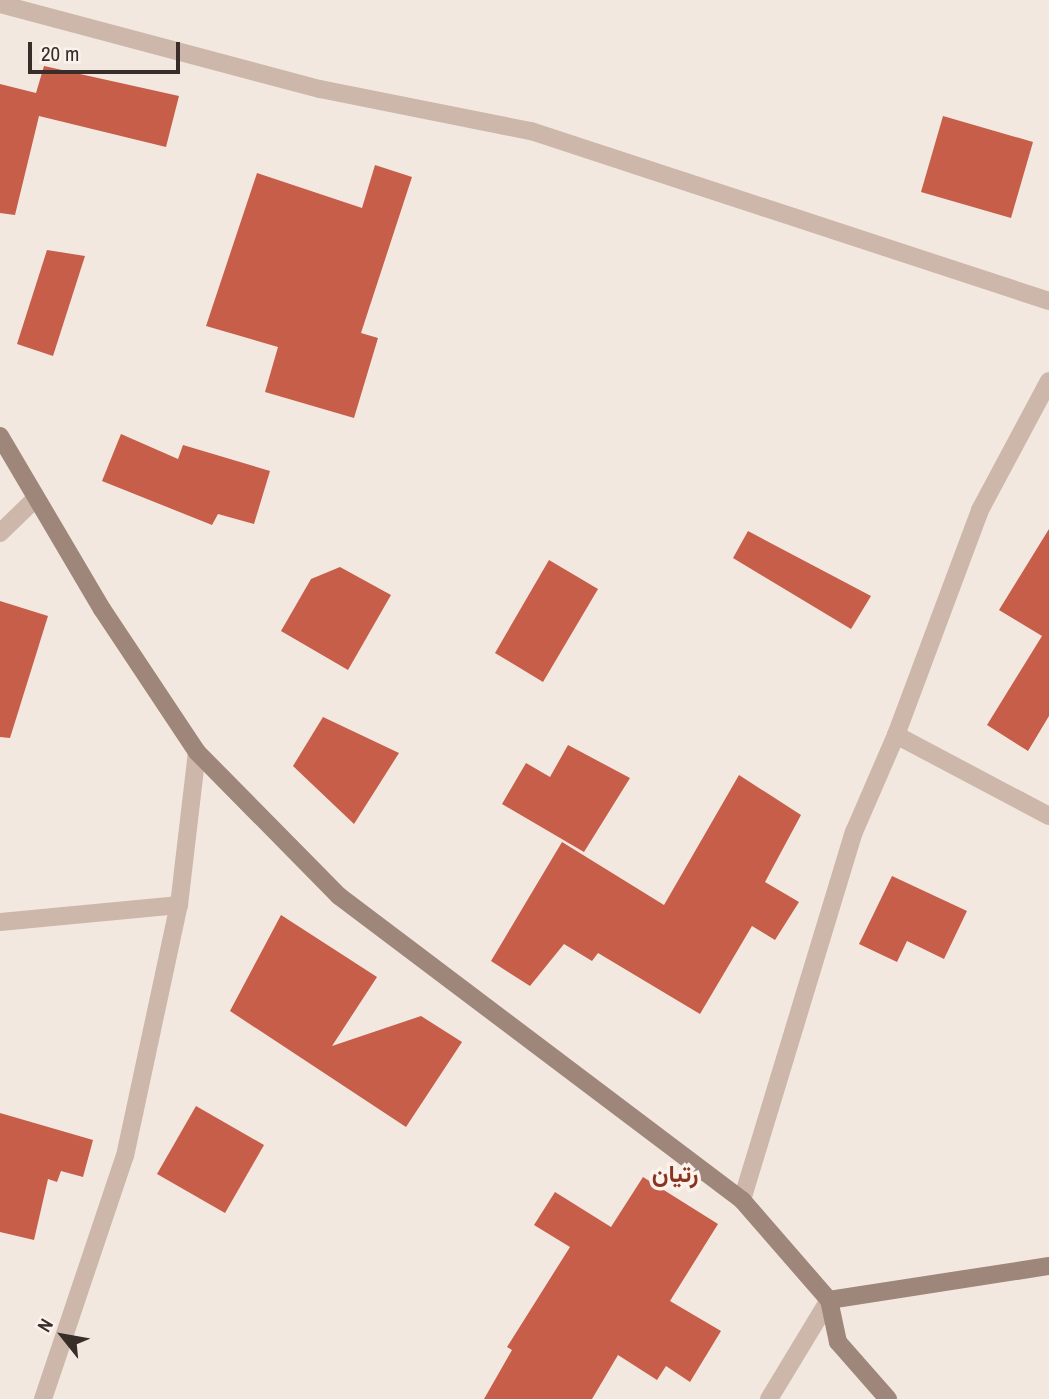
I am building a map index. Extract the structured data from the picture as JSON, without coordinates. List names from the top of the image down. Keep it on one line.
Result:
{"districts":["رتيان"],"scale_bar":"20 m","north":"top left"}
